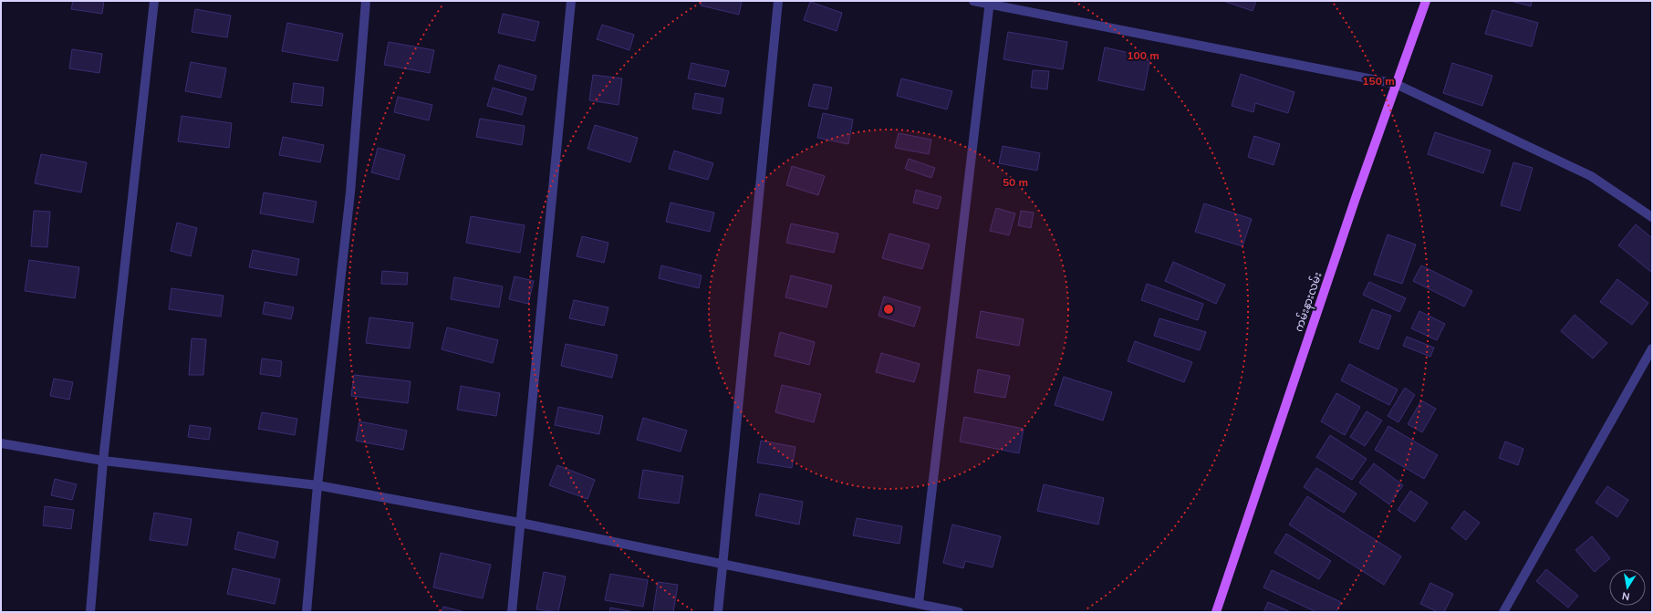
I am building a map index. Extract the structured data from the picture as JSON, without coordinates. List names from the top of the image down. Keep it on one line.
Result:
{"streets":{"main road":["ကမ်းနားလမ်း"]},"north":"bottom","rings":["100 m","150 m","50 m"]}
